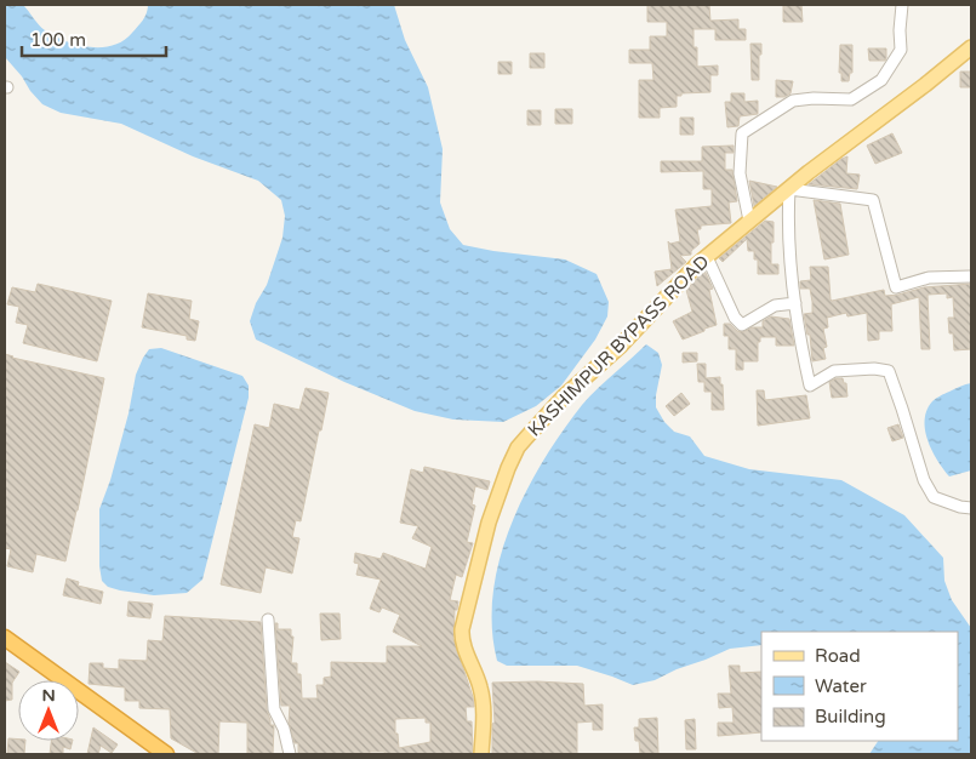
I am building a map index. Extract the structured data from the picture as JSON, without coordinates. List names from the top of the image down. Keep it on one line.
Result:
{"streets":{"main road":["KASHIMPUR BYPASS ROAD"]},"legend":["Road","Water","Building"],"scale_bar":"100 m","north":"top"}
